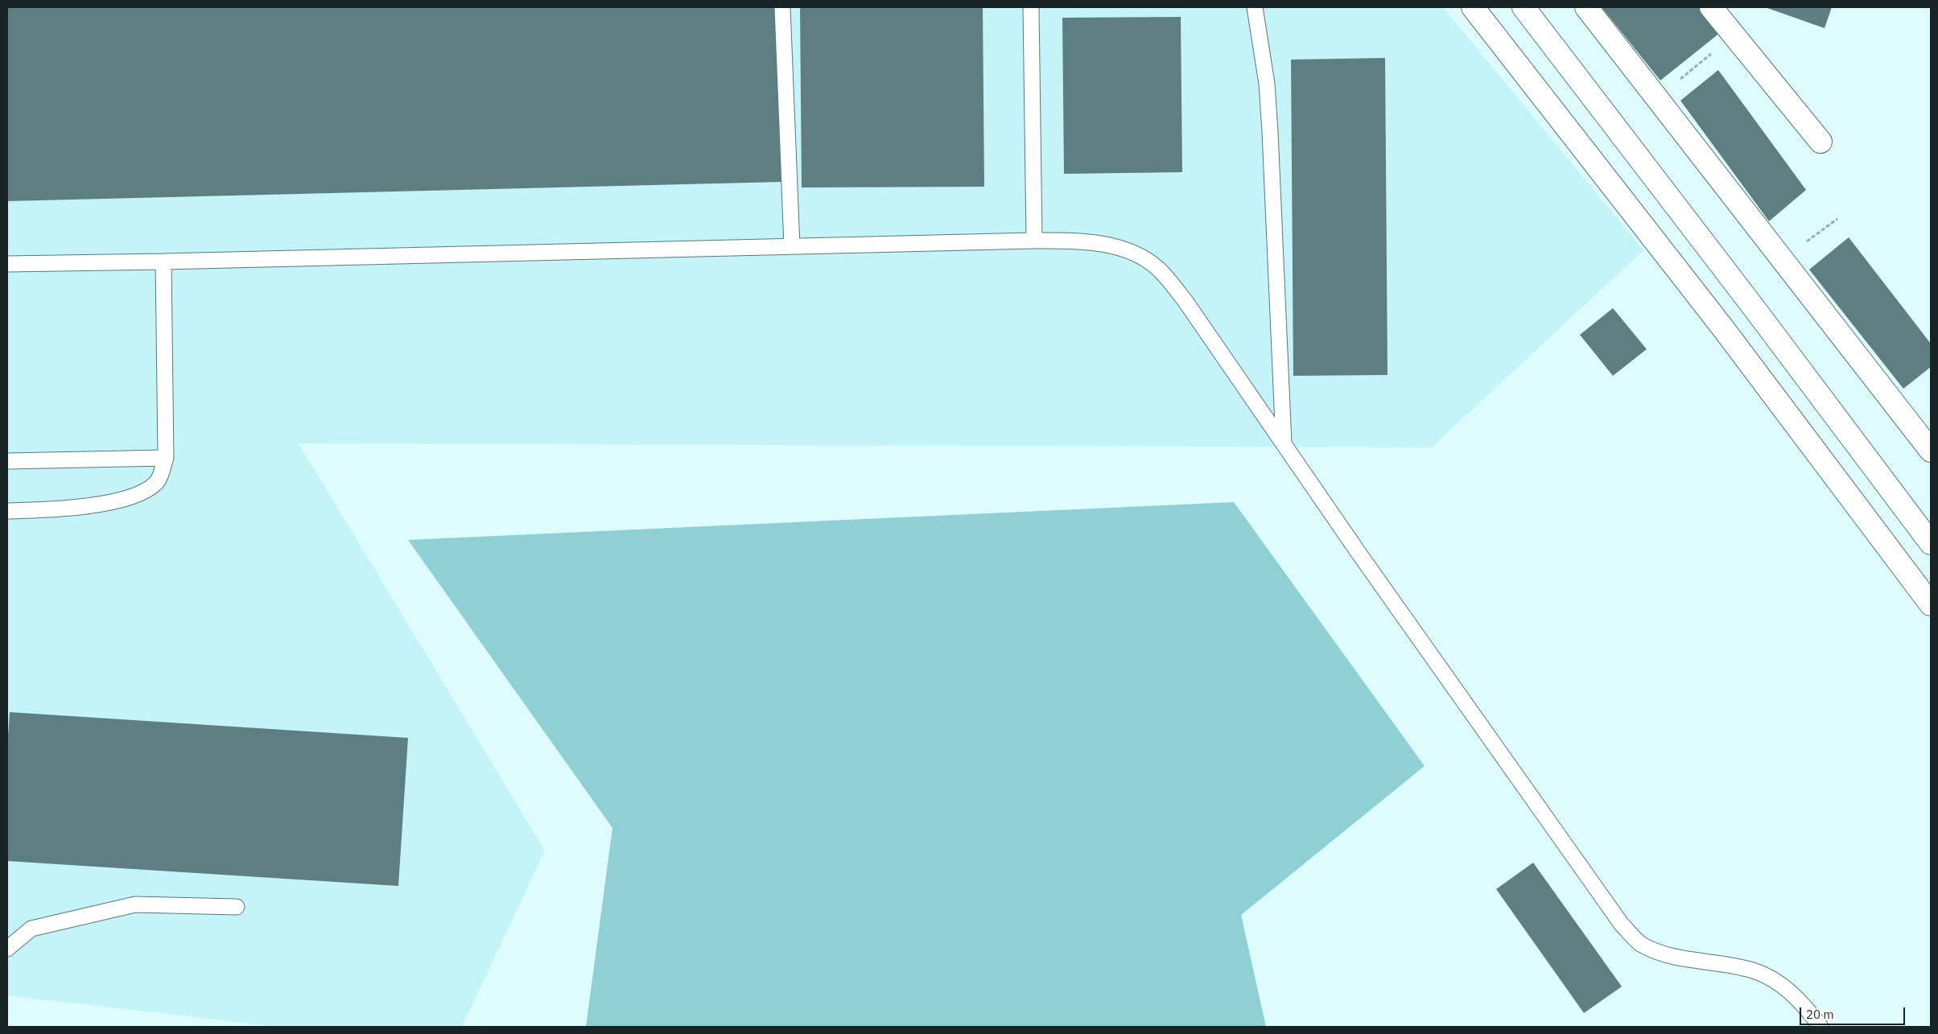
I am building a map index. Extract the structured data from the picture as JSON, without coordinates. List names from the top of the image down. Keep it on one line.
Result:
{"scale_bar":"20 m"}
